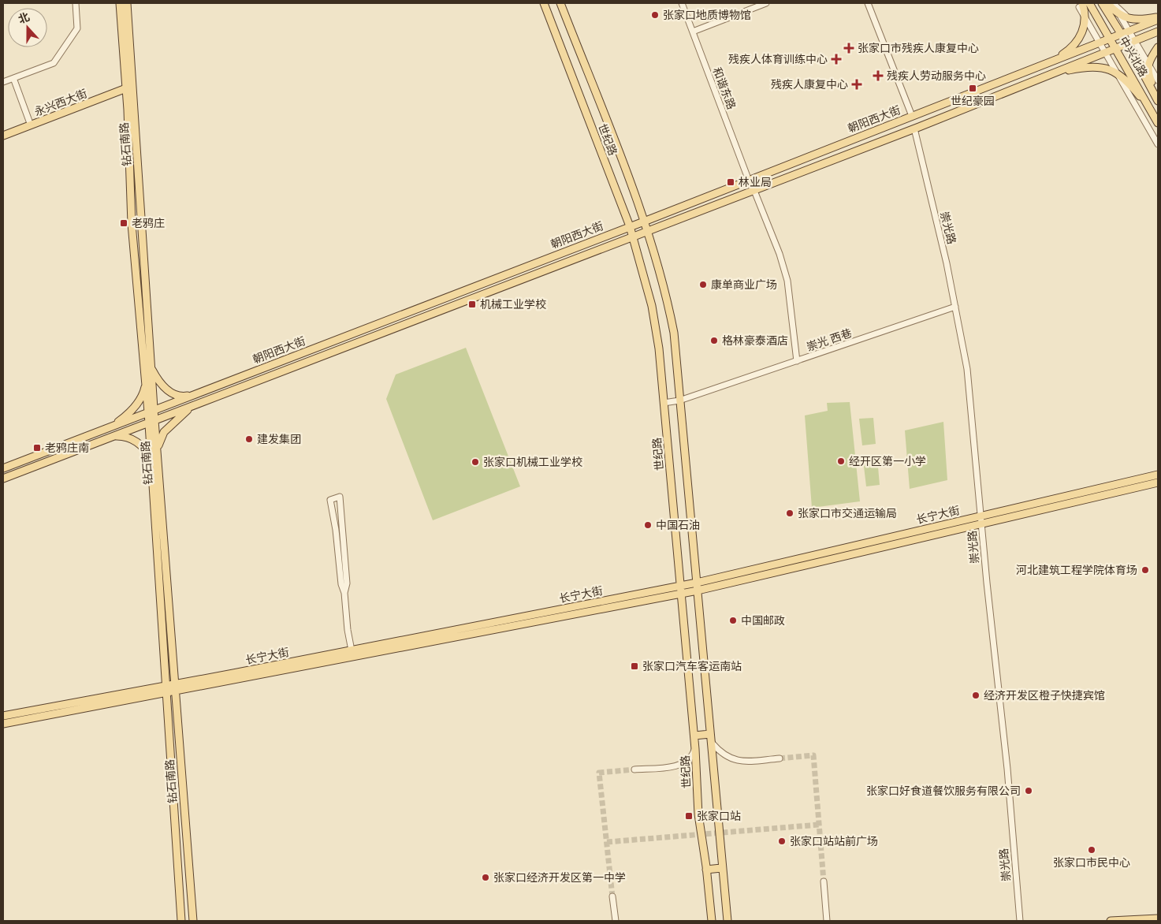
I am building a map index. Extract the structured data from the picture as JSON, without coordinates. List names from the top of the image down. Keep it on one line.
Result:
{"streets":{"main road":["中兴北路","永兴西大街","朝阳西大街","世纪路","钻石南路","长宁大街"],"street":["和谐东路","崇光路","崇光 西巷"]},"crossings":[["中兴北路","朝阳西大街"],["和谐东路","朝阳西大街"],["永兴西大街","钻石南路"],["朝阳西大街","世纪路"],["朝阳西大街","钻石南路"],["朝阳西大街","崇光路"],["世纪路","崇光 西巷"],["世纪路","长宁大街"],["钻石南路","长宁大街"],["崇光路","崇光 西巷"],["崇光路","长宁大街"]],"places":{"other":["张家口地质博物馆","康单商业广场","格林豪泰酒店","建发集团","经开区第一小学","张家口机械工业学校","张家口市交通运输局","中国石油","河北建筑工程学院体育场","中国邮政","经济开发区橙子快捷宾馆","张家口好食道餐饮服务有限公司","张家口站站前广场","张家口市民中心","张家口经济开发区第一中学"],"health":["张家口市残疾人康复中心","残疾人体育训练中心","残疾人劳动服务中心","残疾人康复中心"],"transit":["世纪豪园","林业局","老鸦庄","机械工业学校","老鸦庄南","张家口汽车客运南站","张家口站"]},"north":"top"}
